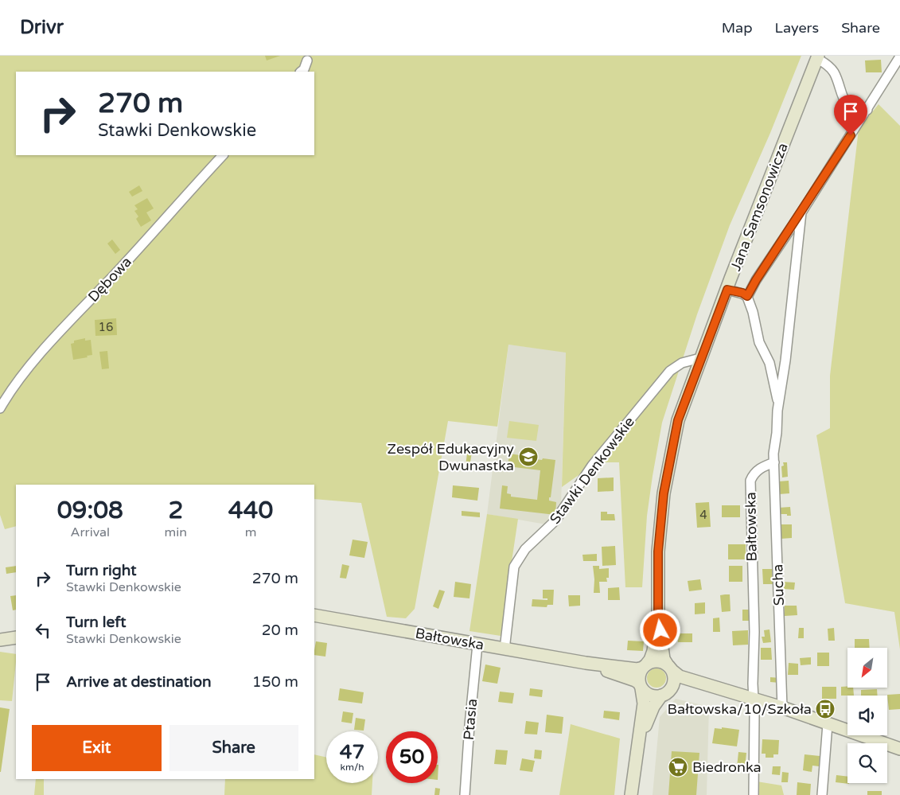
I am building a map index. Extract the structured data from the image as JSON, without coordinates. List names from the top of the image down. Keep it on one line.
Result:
{"streets":{"main road":["Jana Samsonowicza","Bałtowska"],"street":["Dębowa","Stawki Denkowskie","Sucha","Ptasia"]},"crossings":[["Jana Samsonowicza","Stawki Denkowskie"],["Jana Samsonowicza","Bałtowska"],["Stawki Denkowskie","Bałtowska"],["Bałtowska","Sucha"],["Bałtowska","Ptasia"]],"places":{"school or university":["Zespół Edukacyjny Dwunastka"],"bus stop":["Bałtowska/10/Szkoła"],"supermarket":["Biedronka"]},"house_numbers":["16","4"],"north":"bottom left","page":{"header":"Drivr","nav":["Map","Layers","Share"],"turn":["270 m","Stawki Denkowskie"],"eta":["09:08","Arrival","2","min","440","m"],"list":[{"name":"Turn right","note":"Stawki Denkowskie","value":"270 m"},{"name":"Turn left","note":"Stawki Denkowskie","value":"20 m"},{"name":"Arrive at destination","value":"150 m"}],"buttons":["Exit","Share"],"speed":"47 km/h","limit":"50"}}
